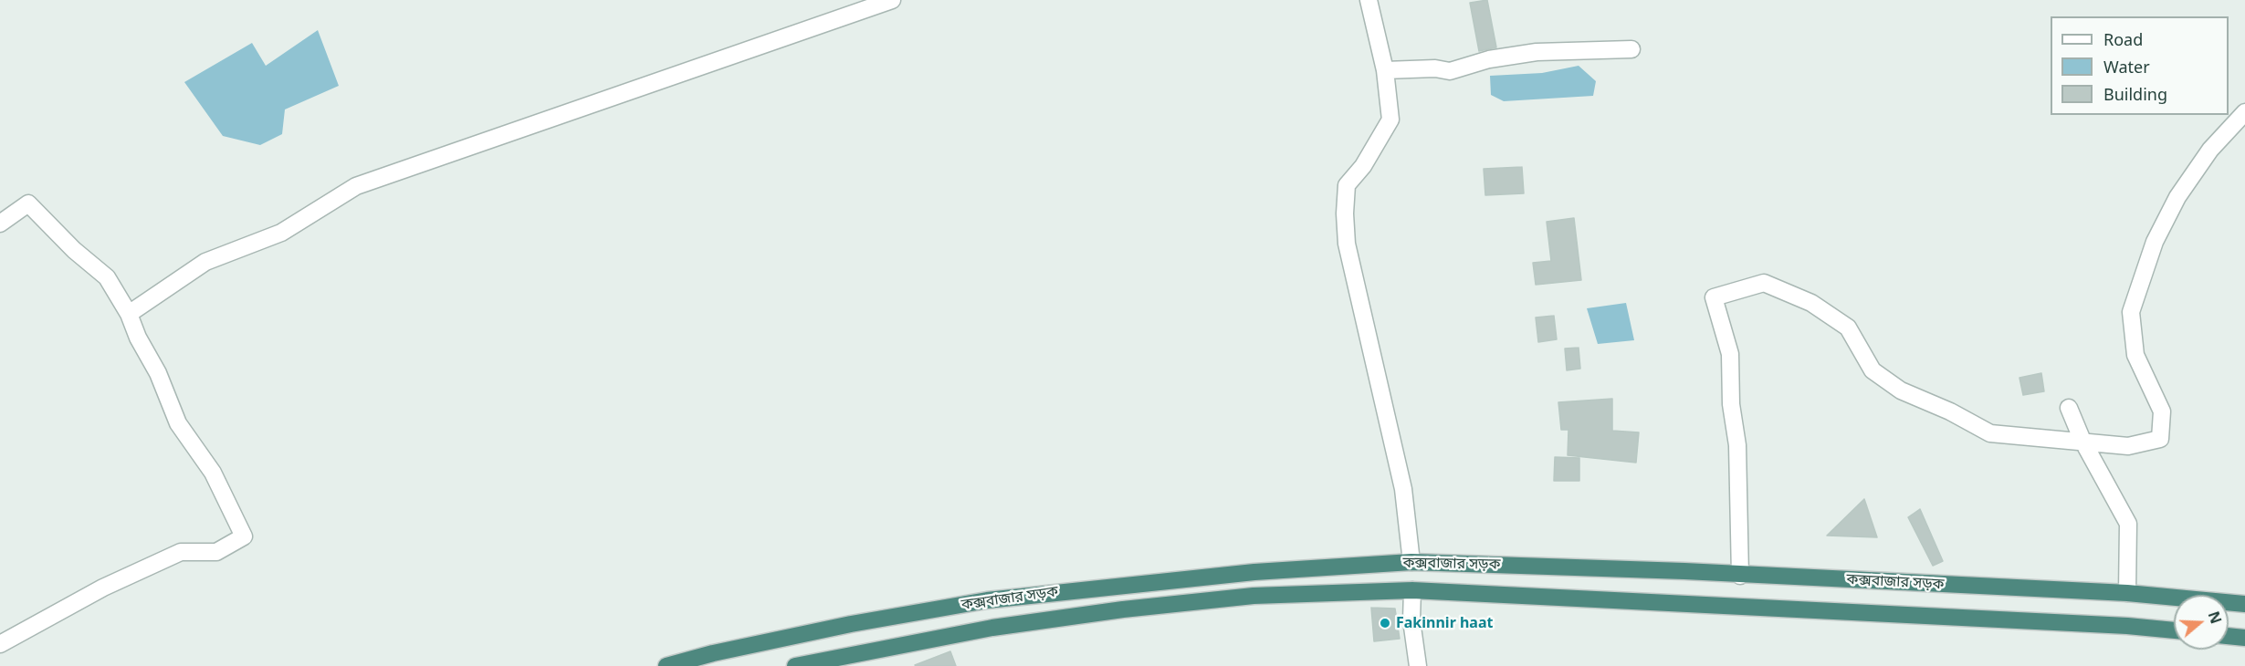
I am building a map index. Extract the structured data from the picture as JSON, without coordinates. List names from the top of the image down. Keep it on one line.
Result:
{"streets":{"highway":["কক্সবাজার সড়ক"]},"places":["Fakinnir haat"],"legend":["Road","Water","Building"],"north":"right"}
